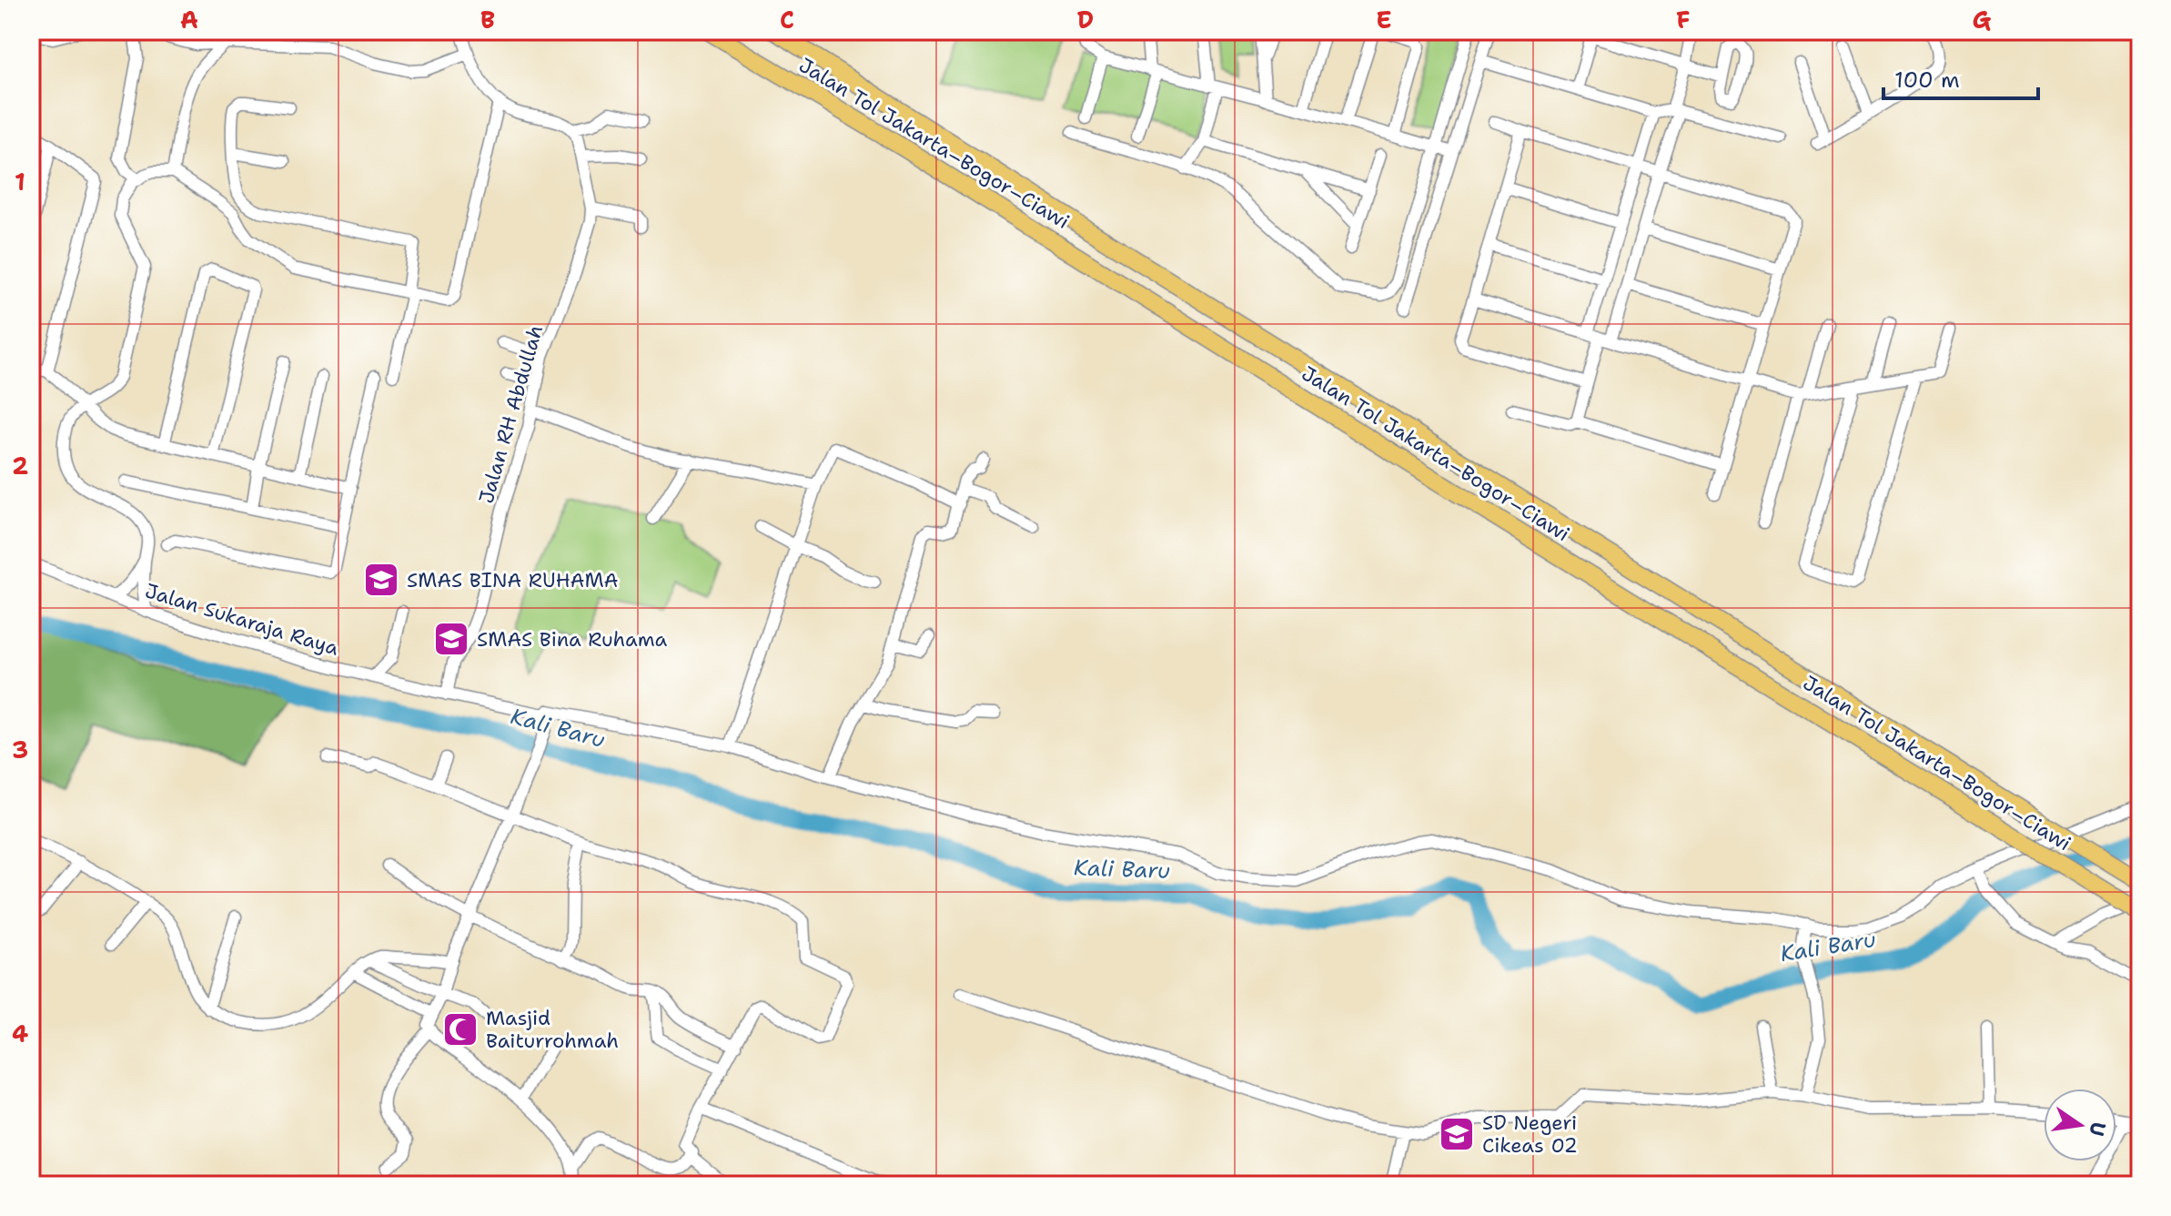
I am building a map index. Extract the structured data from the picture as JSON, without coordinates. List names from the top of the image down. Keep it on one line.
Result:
{"streets":{"highway":["Jalan Tol Jakarta–Bogor–Ciawi"],"street":["Jalan RH Abdullah","Jalan Sukaraja Raya"]},"crossings":[["Jalan RH Abdullah","Jalan Sukaraja Raya"]],"water":["Kali Baru"],"places":{"school or university":["SMAS BINA RUHAMA","SMAS Bina Ruhama","SD Negeri Cikeas 02"],"mosque":["Masjid Baiturrohmah"]},"scale_bar":"100 m","north":"right","grid":{"columns":["A","B","C","D","E","F","G"],"rows":["1","2","3","4"]}}
